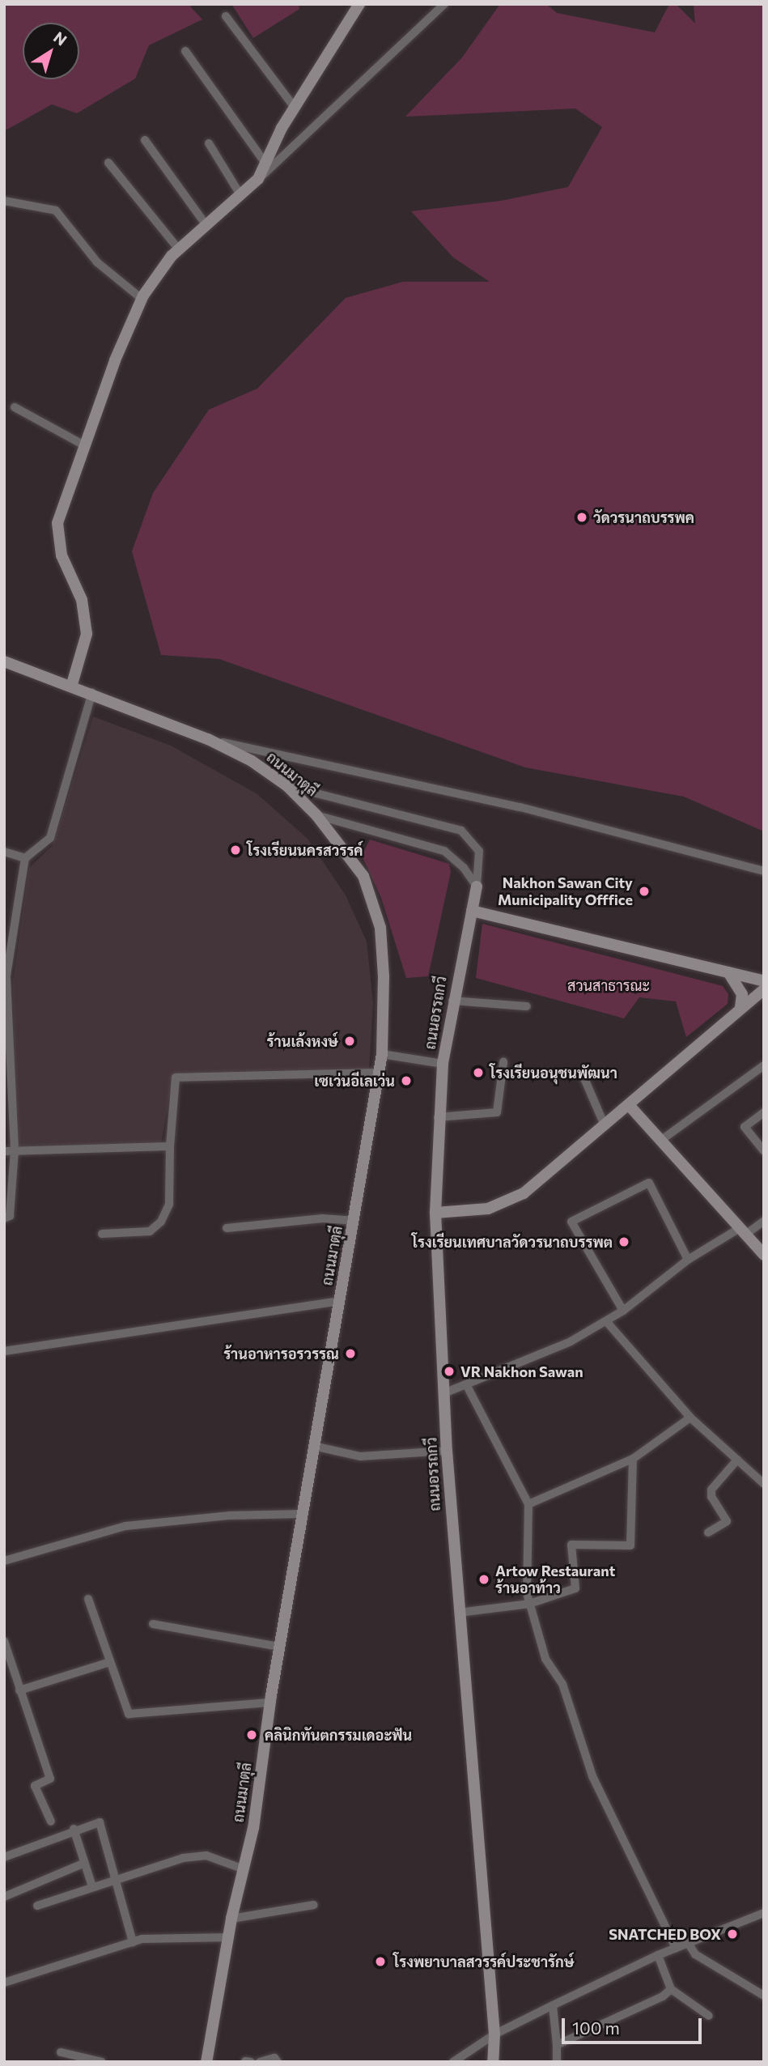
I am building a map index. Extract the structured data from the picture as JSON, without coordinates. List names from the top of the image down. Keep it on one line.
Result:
{"streets":{"street":["ถนนมาตุลี","ถนนอรรถกวี"]},"parks":["สวนสาธารณะ"],"places":["วัดวรนาถบรรพค","โรงเรียนนครสวรรค์","Nakhon Sawan City Municipality Offfice","ร้านเล้งหงษ์","โรงเรียนอนุชนพัฒนา","เซเว่นอีเลเว่น","โรงเรียนเทศบาลวัดวรนาถบรรพต","ร้านอาหารอรวรรณ","VR Nakhon Sawan","Artow Restaurant ร้านอาท้าว","คลินิกทันตกรรมเดอะฟัน","SNATCHED BOX","โรงพยาบาลสวรรค์ประชารักษ์"],"scale_bar":"100 m","north":"top right"}
